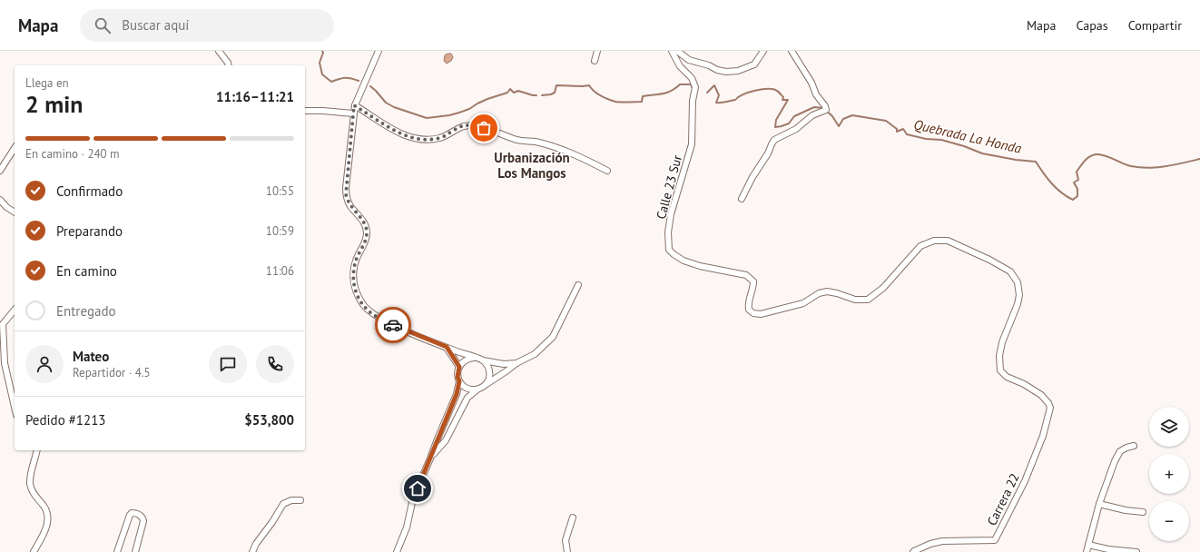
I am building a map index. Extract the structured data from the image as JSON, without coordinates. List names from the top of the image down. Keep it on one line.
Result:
{"streets":{"street":["Calle 23 Sur","Carrera 22"]},"crossings":[["Calle 23 Sur","Carrera 22"]],"districts":["Urbanización Los Mangos"],"water":["Quebrada La Honda"],"page":{"header":"Mapa","search":"Buscar aquí","nav":["Mapa","Capas","Compartir"],"heading":["2 min","Llega en","11:16–11:21"],"panel":["Mateo","Repartidor · 4.5","Pedido #1213","$53,800"],"bar":"En camino · 240 m","list":[["Confirmado","10:55"],["Preparando","10:59"],["En camino","11:06"],"Entregado"],"map_buttons":["+","−"]}}
